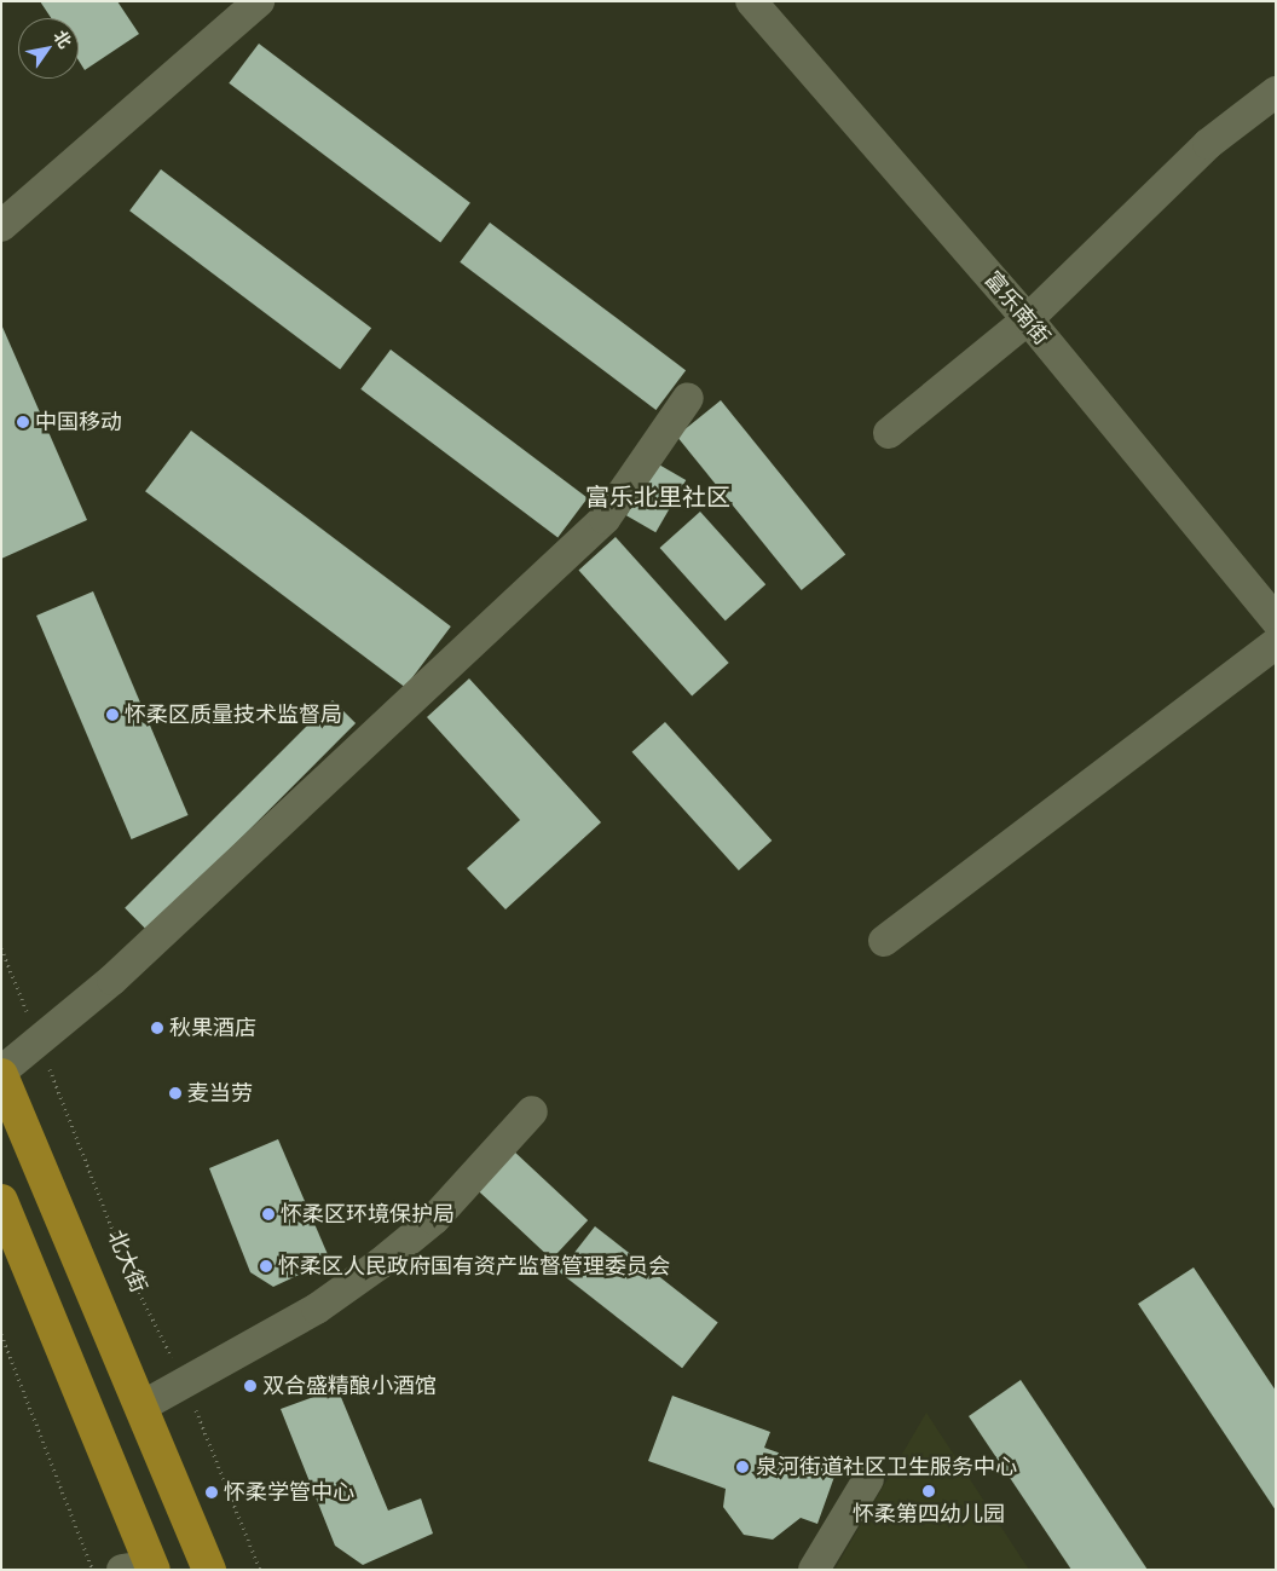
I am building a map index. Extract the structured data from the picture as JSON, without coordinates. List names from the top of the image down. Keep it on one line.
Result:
{"streets":{"main road":["北大街"],"street":["富乐南街"]},"districts":["富乐北里社区"],"places":["中国移动","怀柔区质量技术监督局","秋果酒店","麦当劳","怀柔区环境保护局","怀柔区人民政府国有资产监督管理委员会","双合盛精酿小酒馆","泉河街道社区卫生服务中心","怀柔第四幼儿园","怀柔学管中心"],"north":"top right"}
